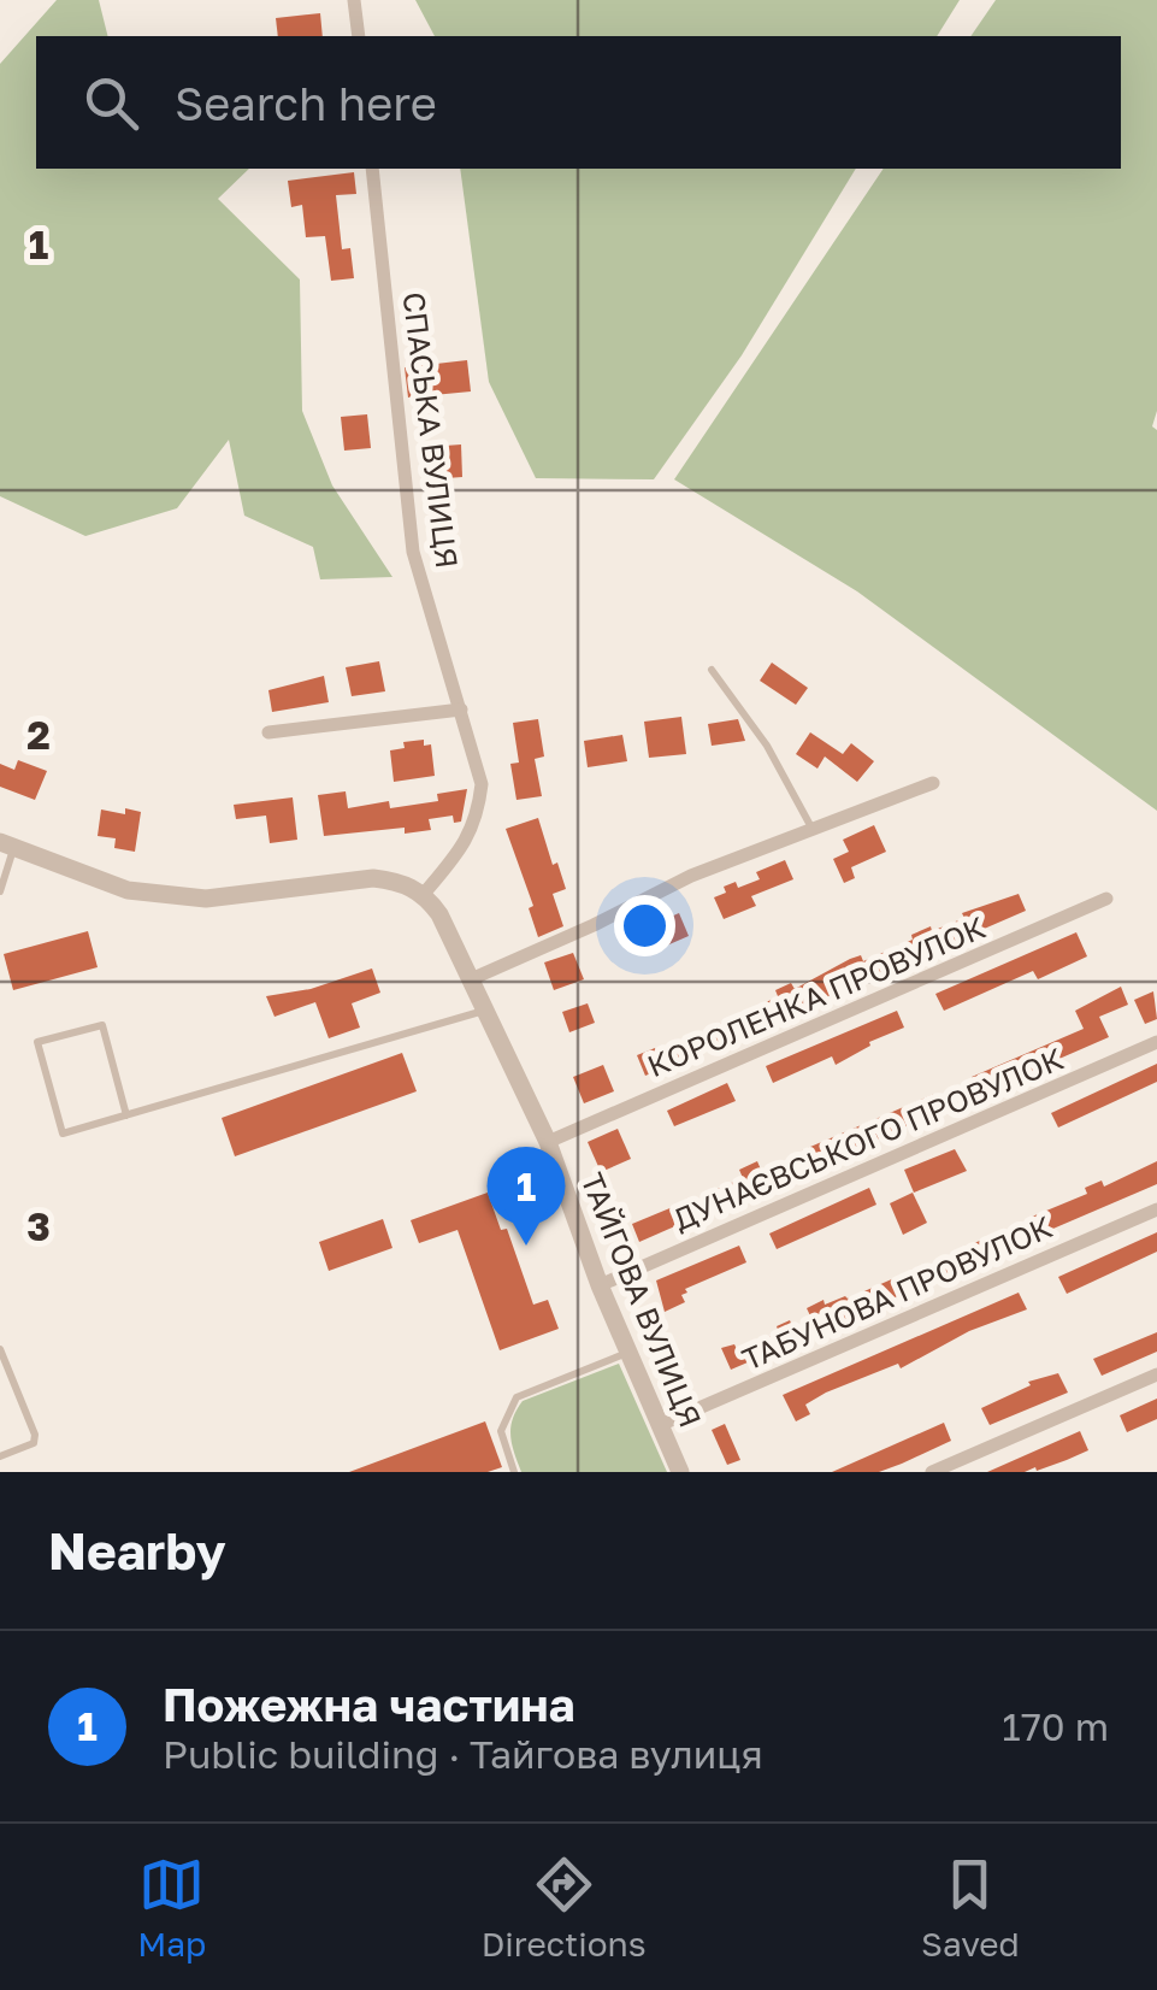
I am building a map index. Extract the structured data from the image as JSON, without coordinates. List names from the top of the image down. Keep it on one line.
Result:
{"streets":{"street":["СПАСЬКА ВУЛИЦЯ","КОРОЛЕНКА ПРОВУЛОК","ДУНАЄВСЬКОГО ПРОВУЛОК","ТАБУНОВА ПРОВУЛОК","ТАЙГОВА ВУЛИЦЯ"]},"crossings":[["СПАСЬКА ВУЛИЦЯ","ТАЙГОВА ВУЛИЦЯ"],["КОРОЛЕНКА ПРОВУЛОК","ТАЙГОВА ВУЛИЦЯ"],["ДУНАЄВСЬКОГО ПРОВУЛОК","ТАЙГОВА ВУЛИЦЯ"],["ТАБУНОВА ПРОВУЛОК","ТАЙГОВА ВУЛИЦЯ"]],"page":{"search":"Search here","pins":"1","heading":"Nearby","list":[{"mark":"1","name":"Пожежна частина","note":"Public building · Тайгова вулиця","value":"170 m"}],"nav":["Map","Directions","Saved"]},"grid":{"rows":["1","2","3"]}}
